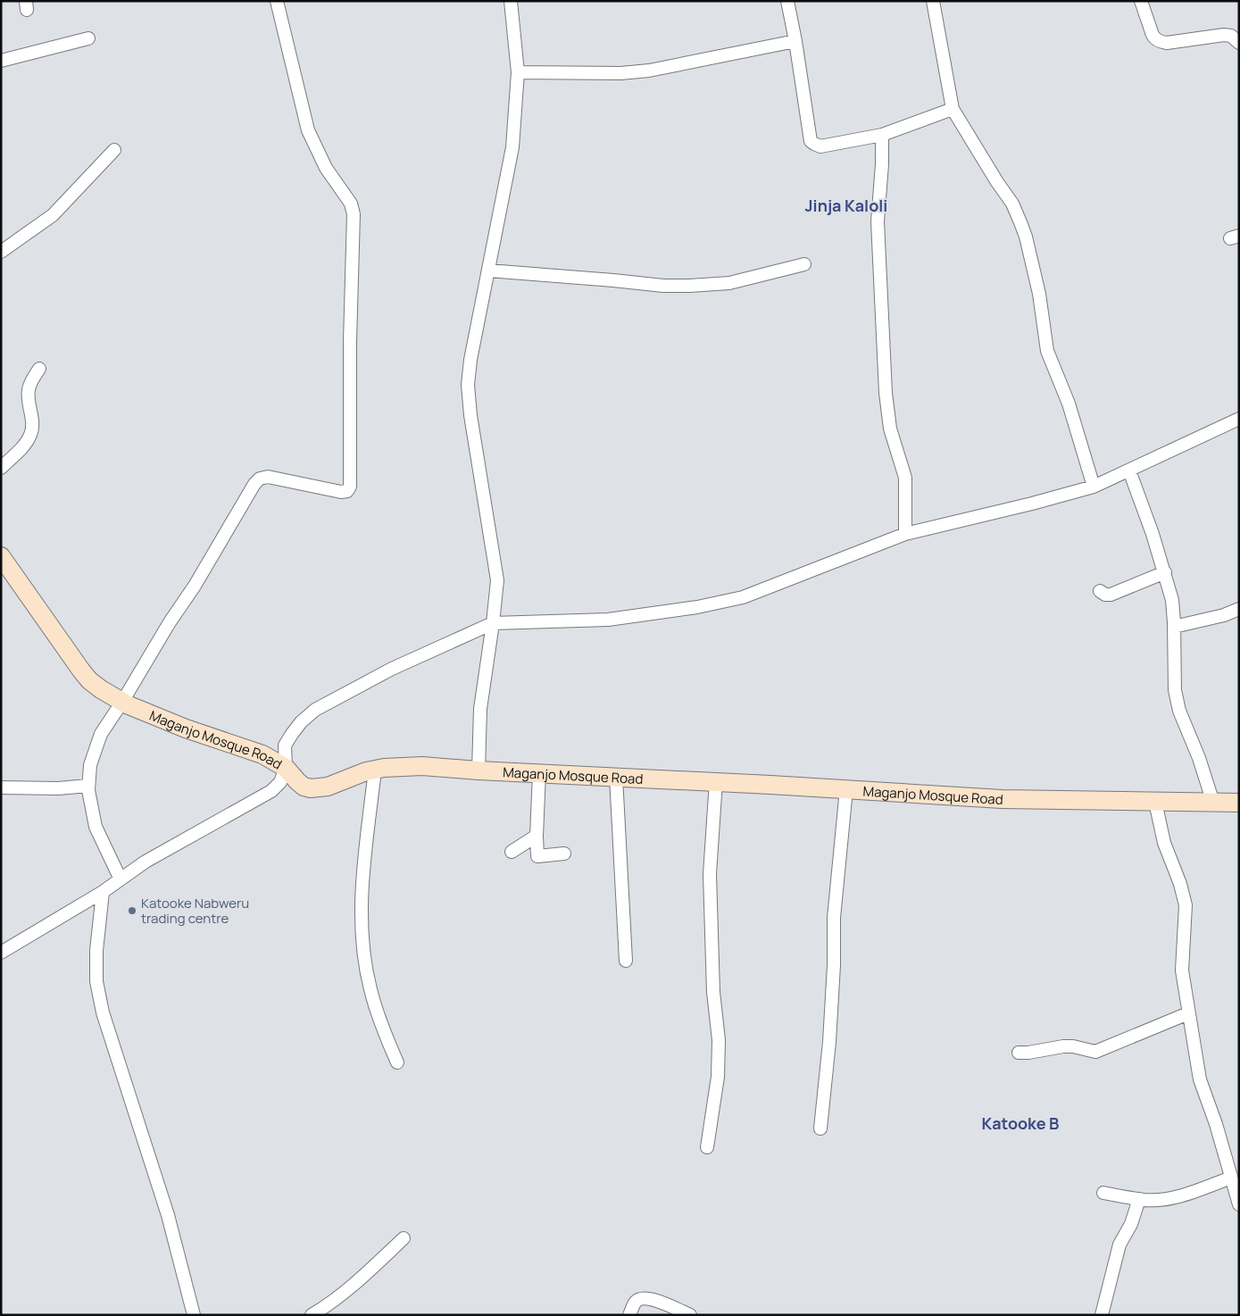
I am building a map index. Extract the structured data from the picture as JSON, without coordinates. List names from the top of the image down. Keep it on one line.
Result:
{"streets":{"street":["Maganjo Mosque Road"]},"districts":["Jinja Kaloli","Katooke B"],"places":["Katooke Nabweru trading centre"]}
